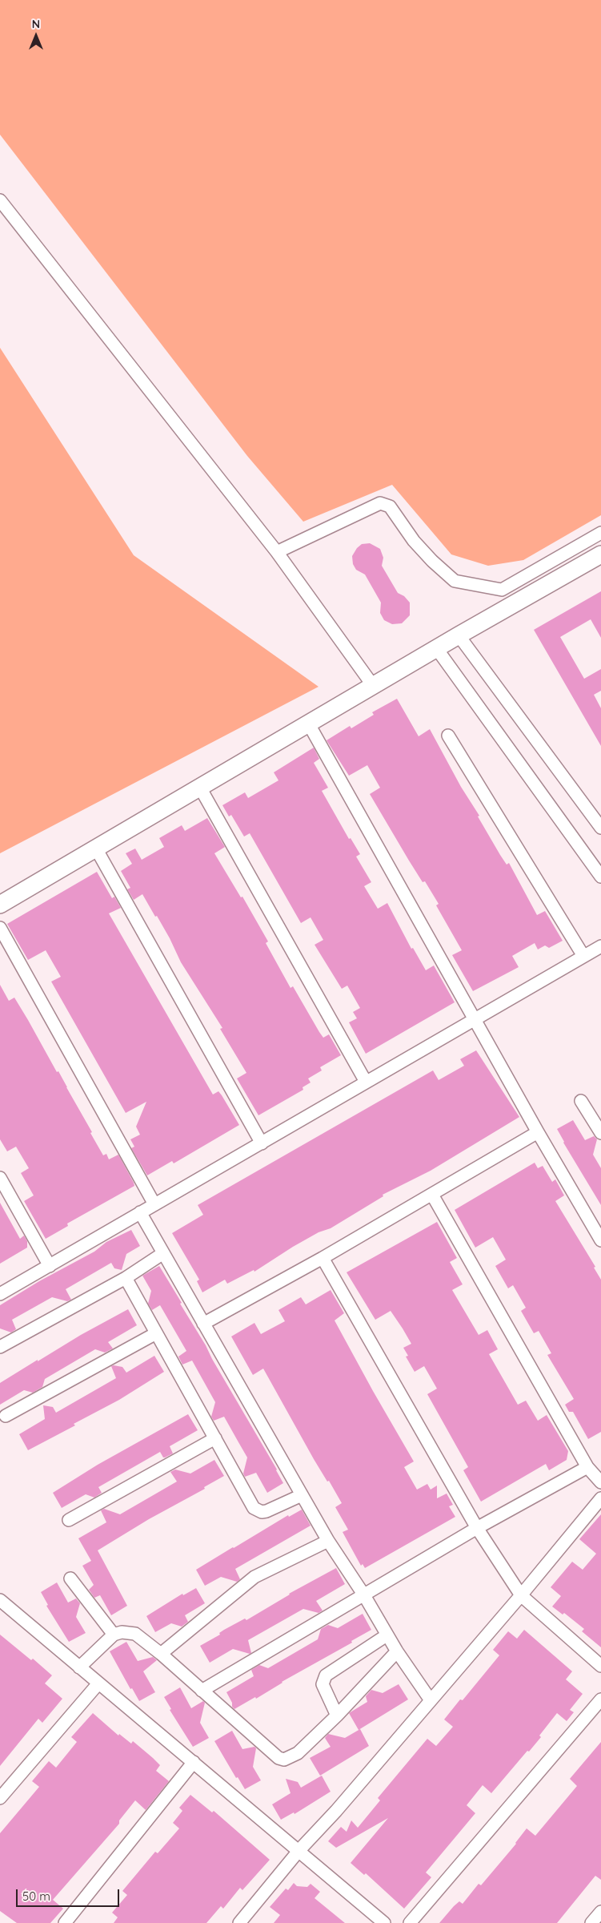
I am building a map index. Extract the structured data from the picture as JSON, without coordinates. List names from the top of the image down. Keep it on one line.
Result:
{"scale_bar":"50 m","north":"top"}
